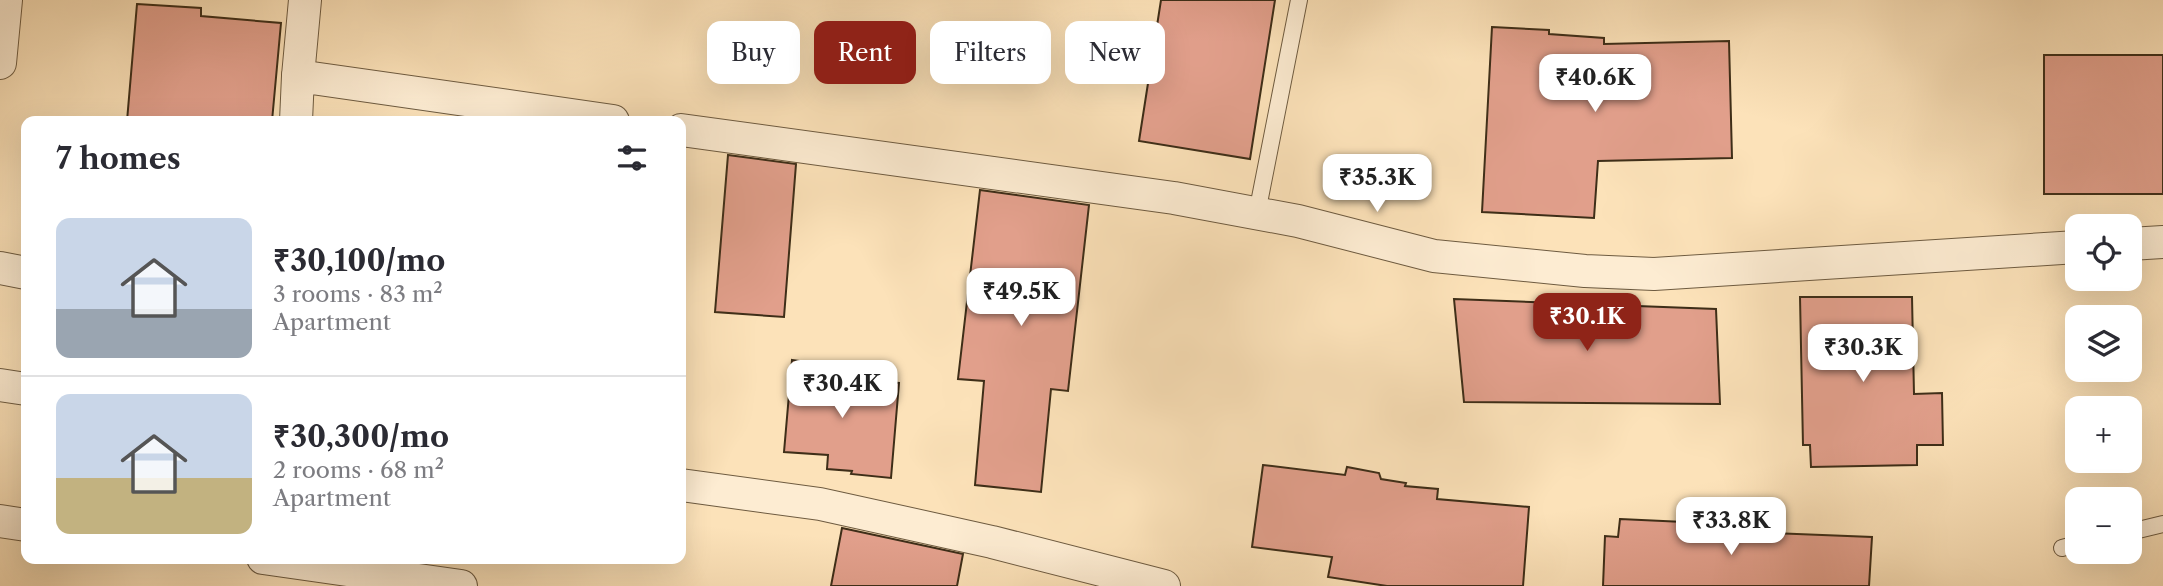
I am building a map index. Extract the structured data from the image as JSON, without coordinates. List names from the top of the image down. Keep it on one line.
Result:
{"page":{"chip":["Buy","Rent","Filters","New"],"price":["₹40.6K","₹35.3K","₹49.5K","₹30.1K","₹30.3K","₹30.4K","₹33.8K"],"heading":"7 homes","list":[{"name":"₹30,100/mo","note":"3 rooms · 83 m² · Apartment"},{"name":"₹30,300/mo","note":"2 rooms · 68 m² · Apartment"}],"map_buttons":["+","−"]}}
